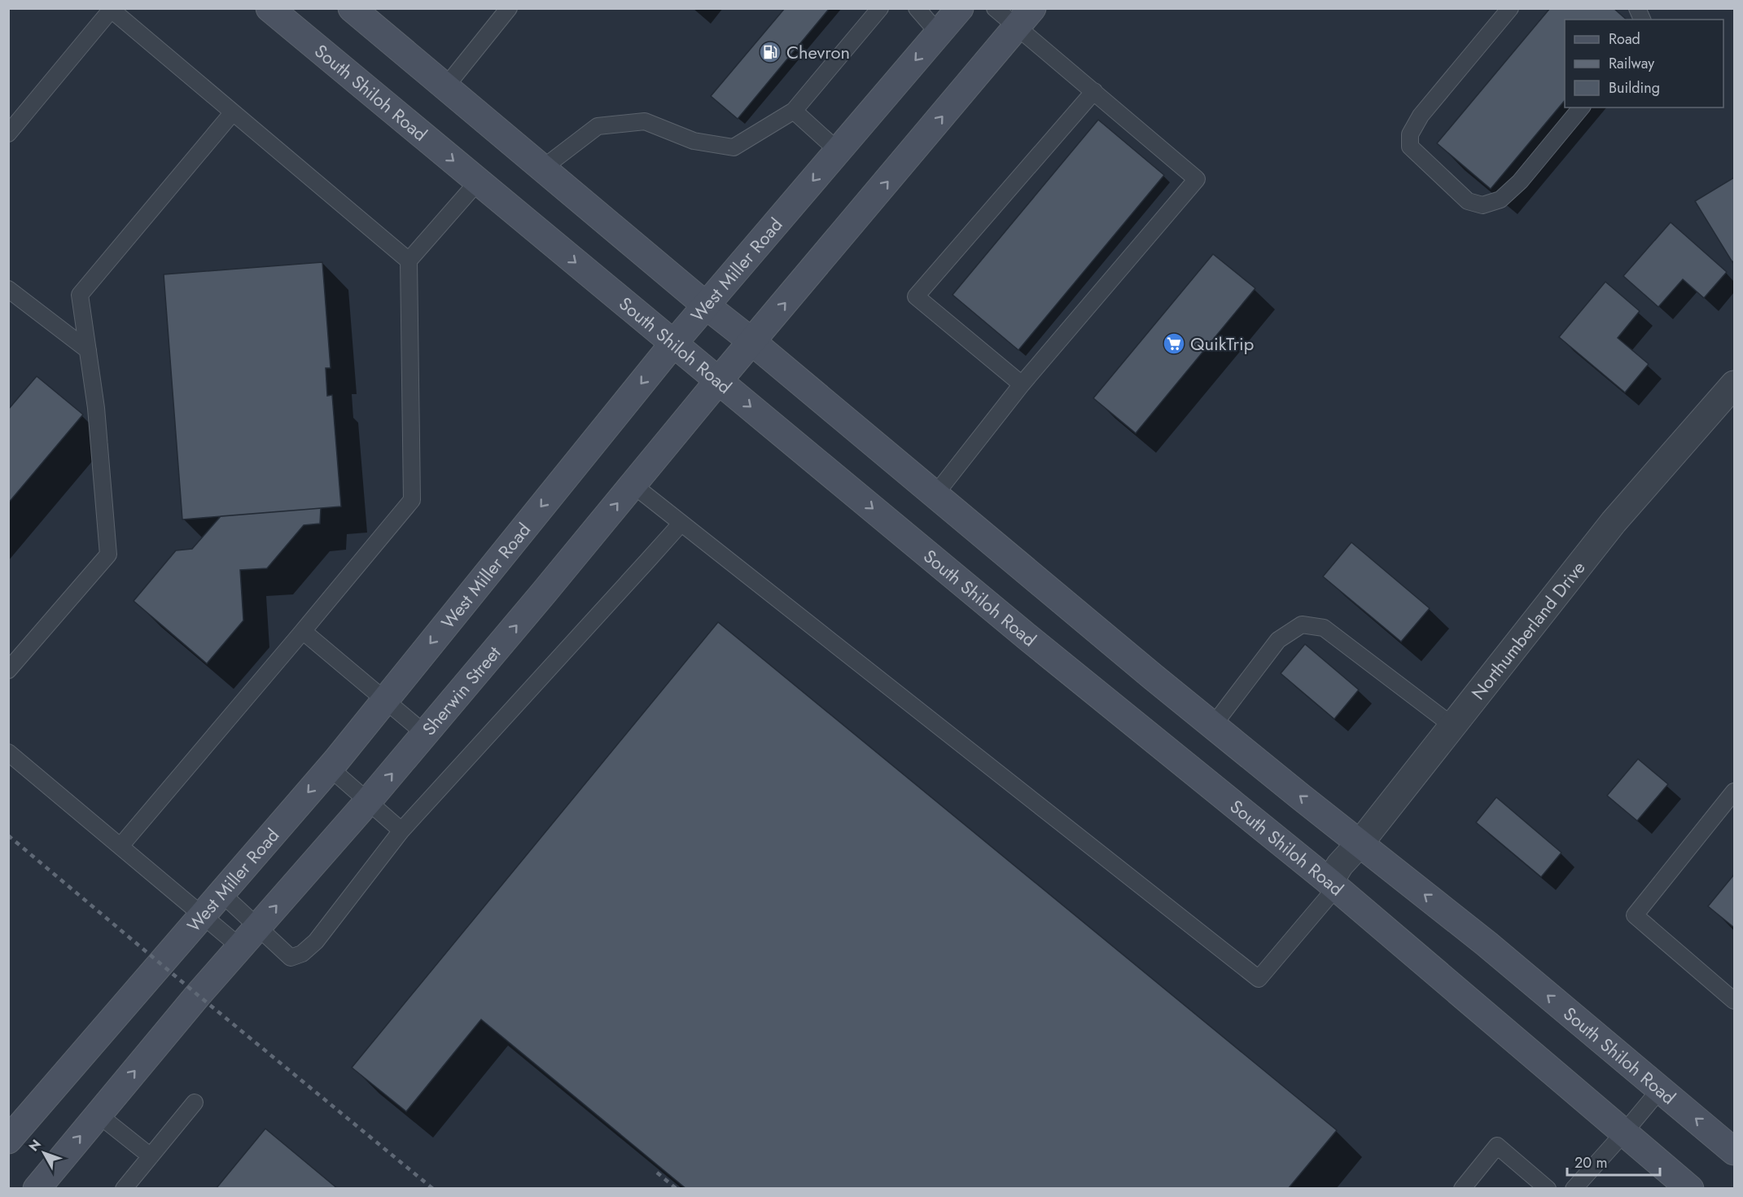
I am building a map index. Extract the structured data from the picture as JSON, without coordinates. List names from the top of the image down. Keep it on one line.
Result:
{"streets":{"main road":["South Shiloh Road","West Miller Road","Sherwin Street"],"street":["Northumberland Drive"]},"crossings":[["South Shiloh Road","West Miller Road"],["South Shiloh Road","Northumberland Drive"],["South Shiloh Road","Sherwin Street"]],"one_way":["Sherwin Street"],"places":{"fuel station":["Chevron"],"supermarket":["QuikTrip"]},"legend":["Road","Railway","Building"],"scale_bar":"20 m","north":"top left"}
